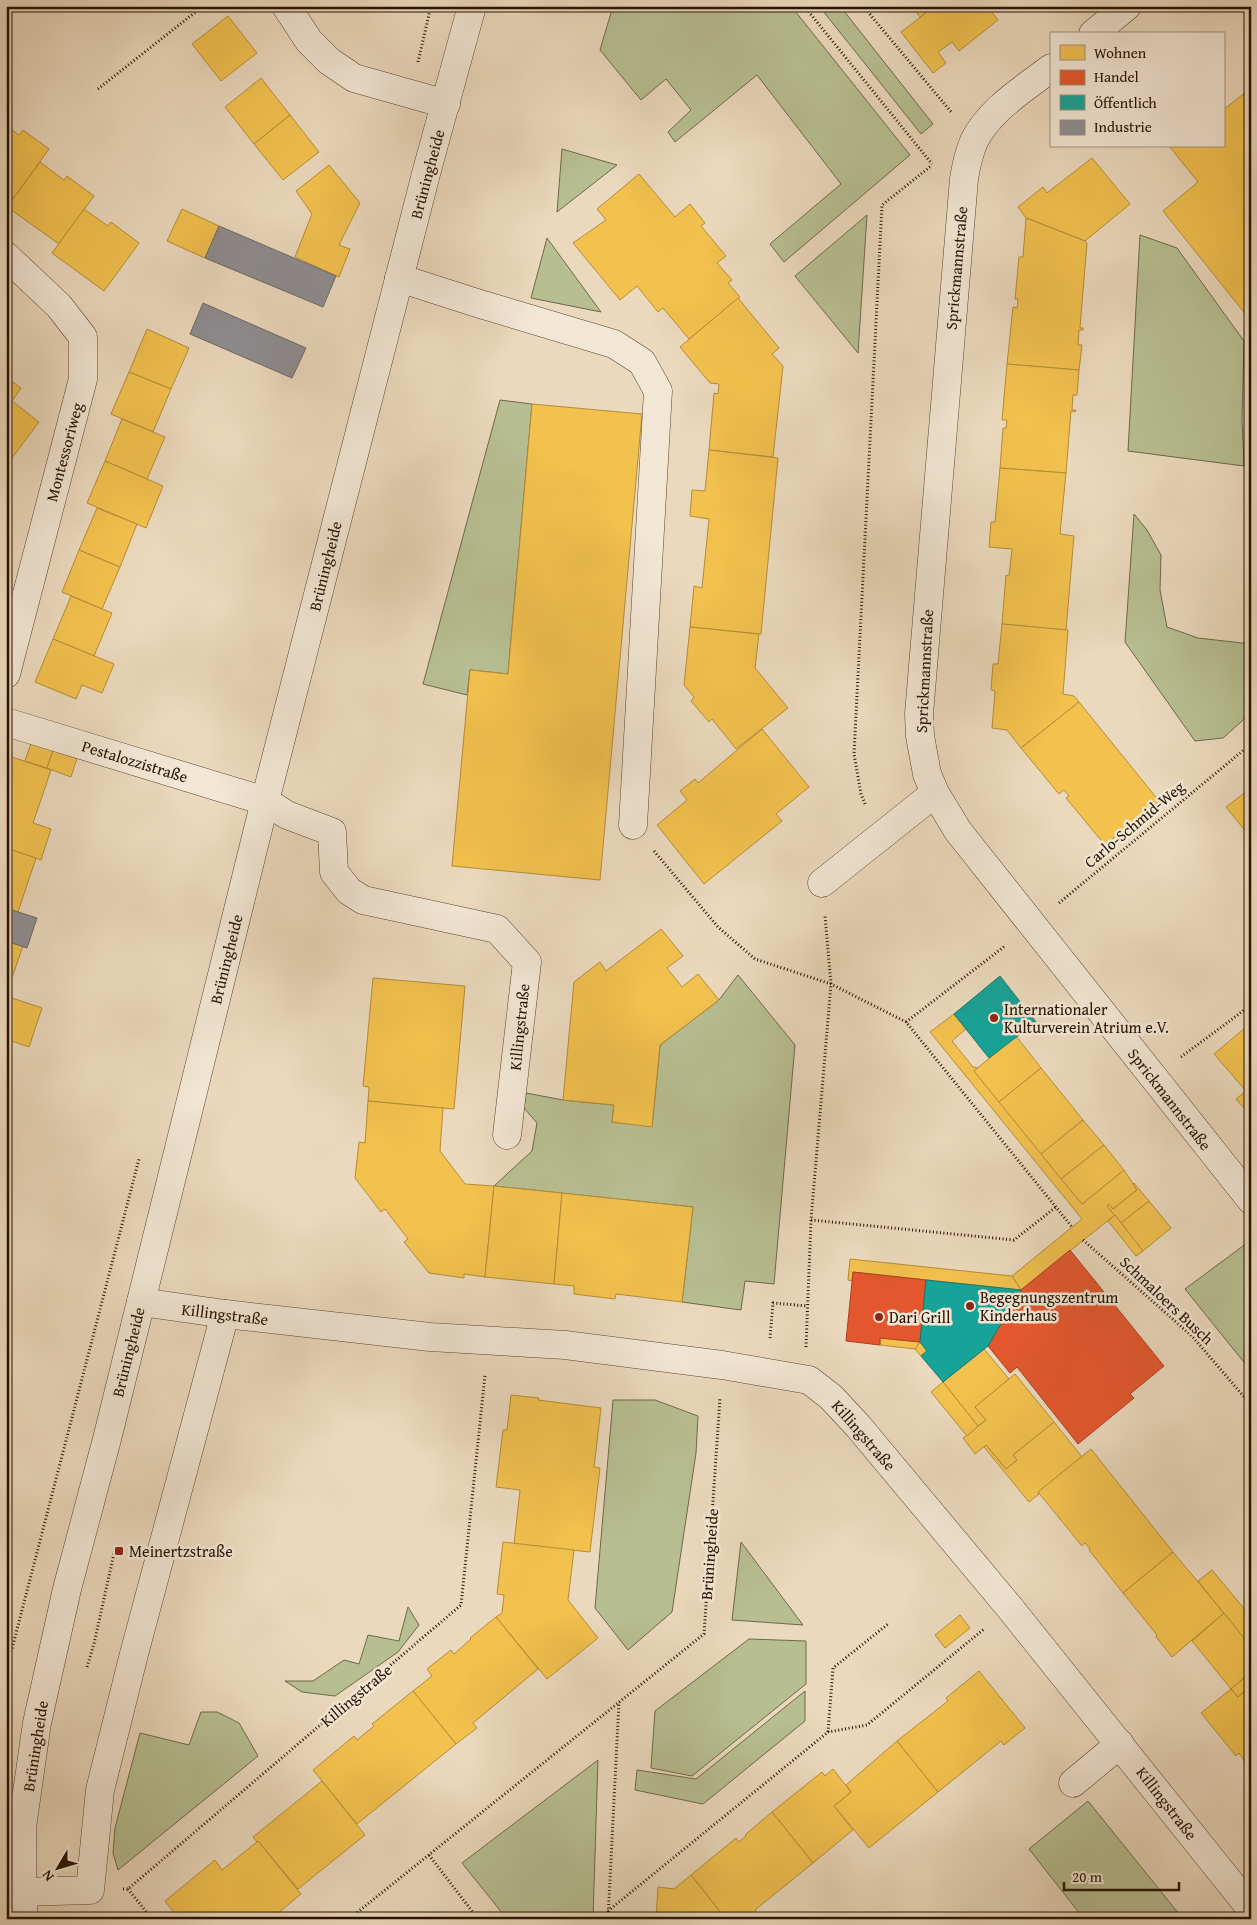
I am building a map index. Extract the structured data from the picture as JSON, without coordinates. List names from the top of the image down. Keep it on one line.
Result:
{"streets":{"street":["Brüningheide","Sprickmannstraße","Montessoriweg","Pestalozzistraße","Killingstraße"],"path":["Carlo-Schmid-Weg","Schmaloers Busch"]},"crossings":[["Brüningheide","Pestalozzistraße"],["Brüningheide","Killingstraße"],["Sprickmannstraße","Carlo-Schmid-Weg"],["Pestalozzistraße","Killingstraße"]],"places":{"other":["Internationaler Kulturverein Atrium e.V.","Begegnungszentrum Kinderhaus","Dari Grill"],"transit":["Meinertzstraße"]},"legend":["Wohnen","Handel","Öffentlich","Industrie"],"scale_bar":"20 m","north":"bottom left"}
